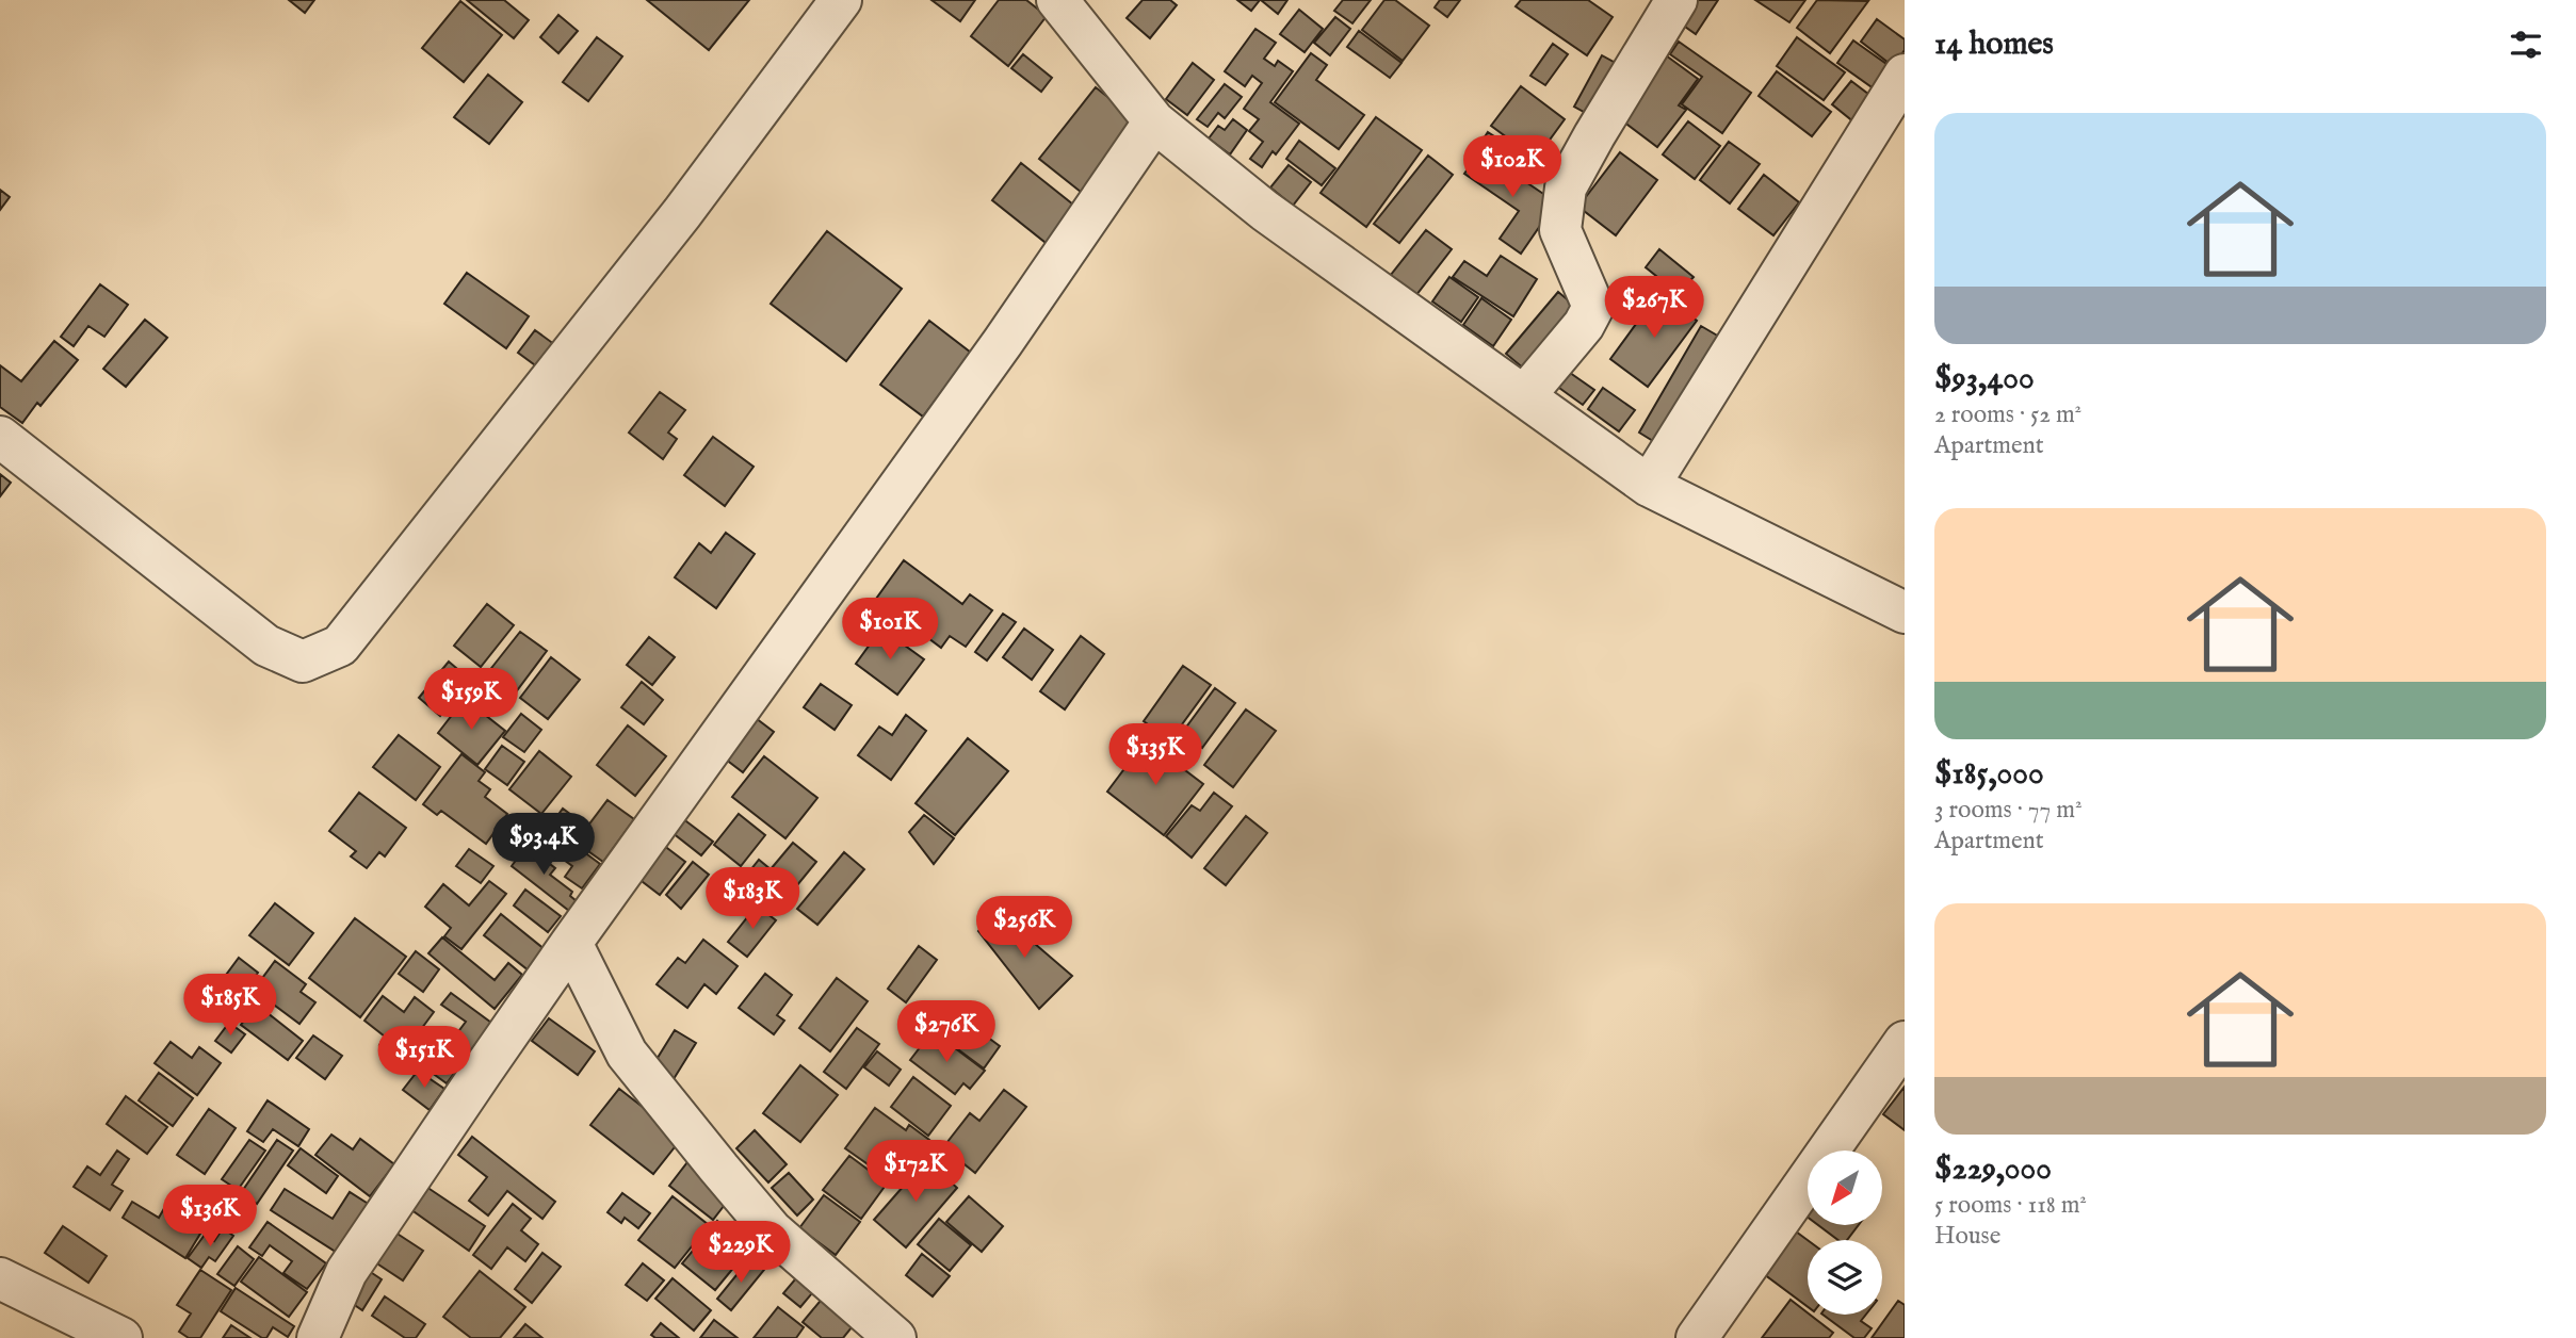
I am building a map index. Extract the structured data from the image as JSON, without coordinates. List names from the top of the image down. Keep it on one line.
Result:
{"north":"bottom left","page":{"heading":"14 homes","list":[{"name":"$93,400","note":"2 rooms · 52 m² · Apartment"},{"name":"$185,000","note":"3 rooms · 77 m² · Apartment"},{"name":"$229,000","note":"5 rooms · 118 m² · House"}],"price":["$102K","$267K","$101K","$159K","$135K","$93.4K","$183K","$256K","$185K","$276K","$151K","$172K","$136K","$229K"]}}
